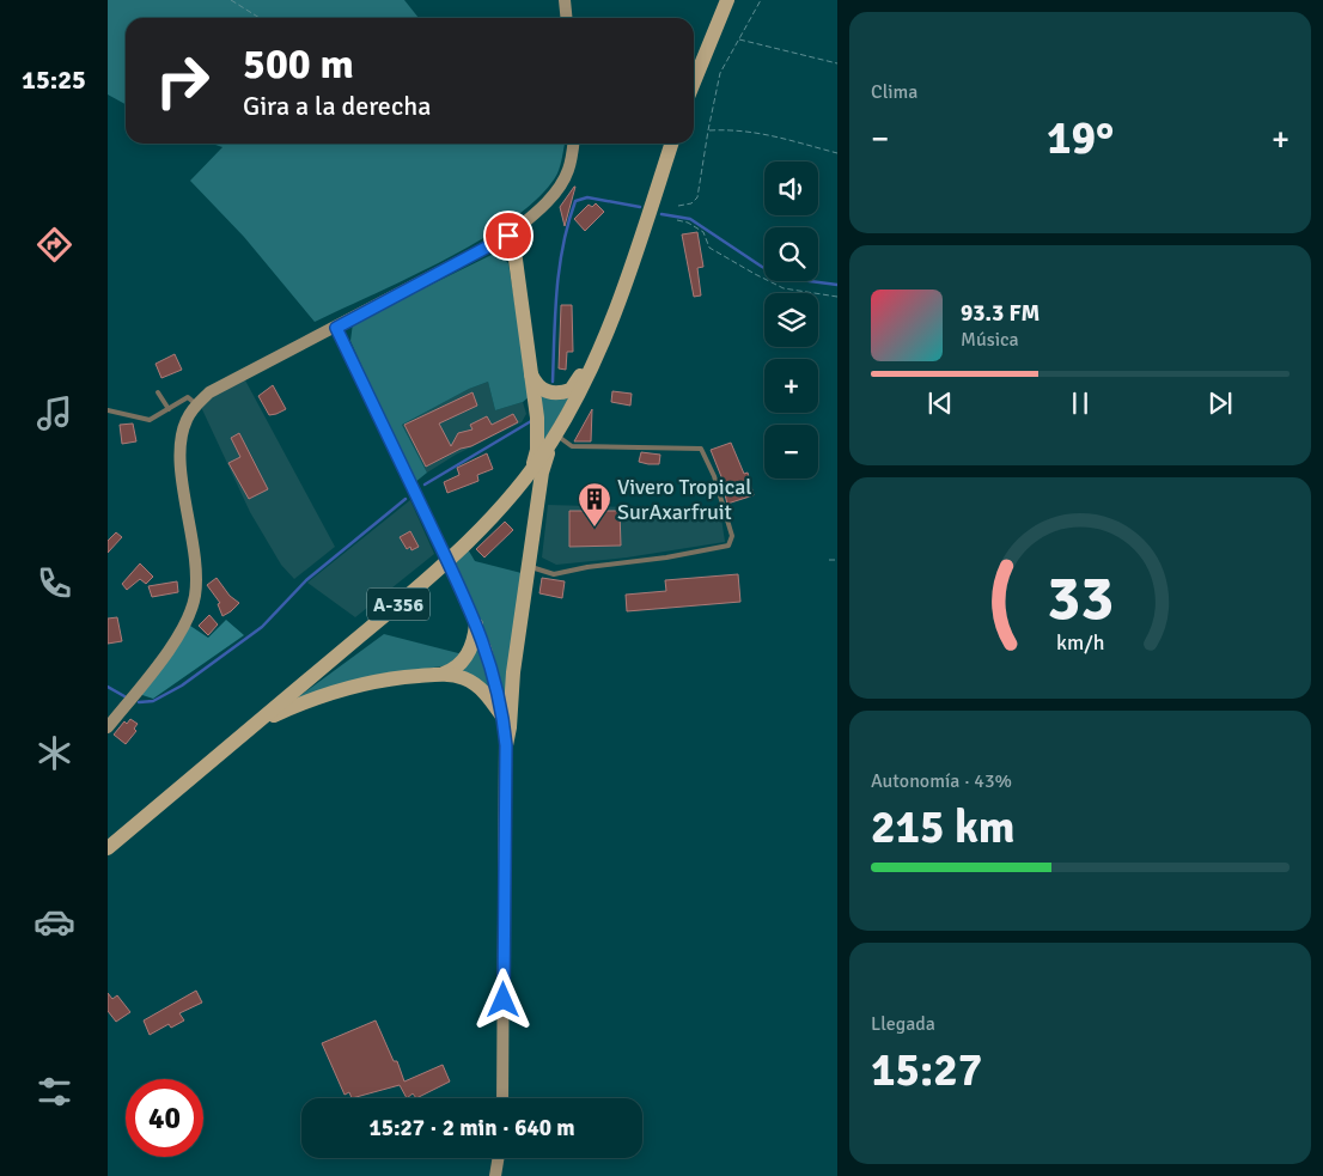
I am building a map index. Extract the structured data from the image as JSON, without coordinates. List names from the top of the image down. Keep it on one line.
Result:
{"streets":{"main road":["A-356"]},"places":{"building":["Vivero Tropical SurAxarfruit"]},"page":{"tabs":"15:25","tile":["Clima",["Autonomía · 43%","215 km"],["Llegada","15:27"]],"turn":["500 m","Gira a la derecha"],"heat":["−","19°","+"],"map_buttons":["+","−"],"song":["93.3 FM","Música"],"limit":"40","trip":"15:27 · 2 min · 640 m","gauge":["33","km/h"]}}
